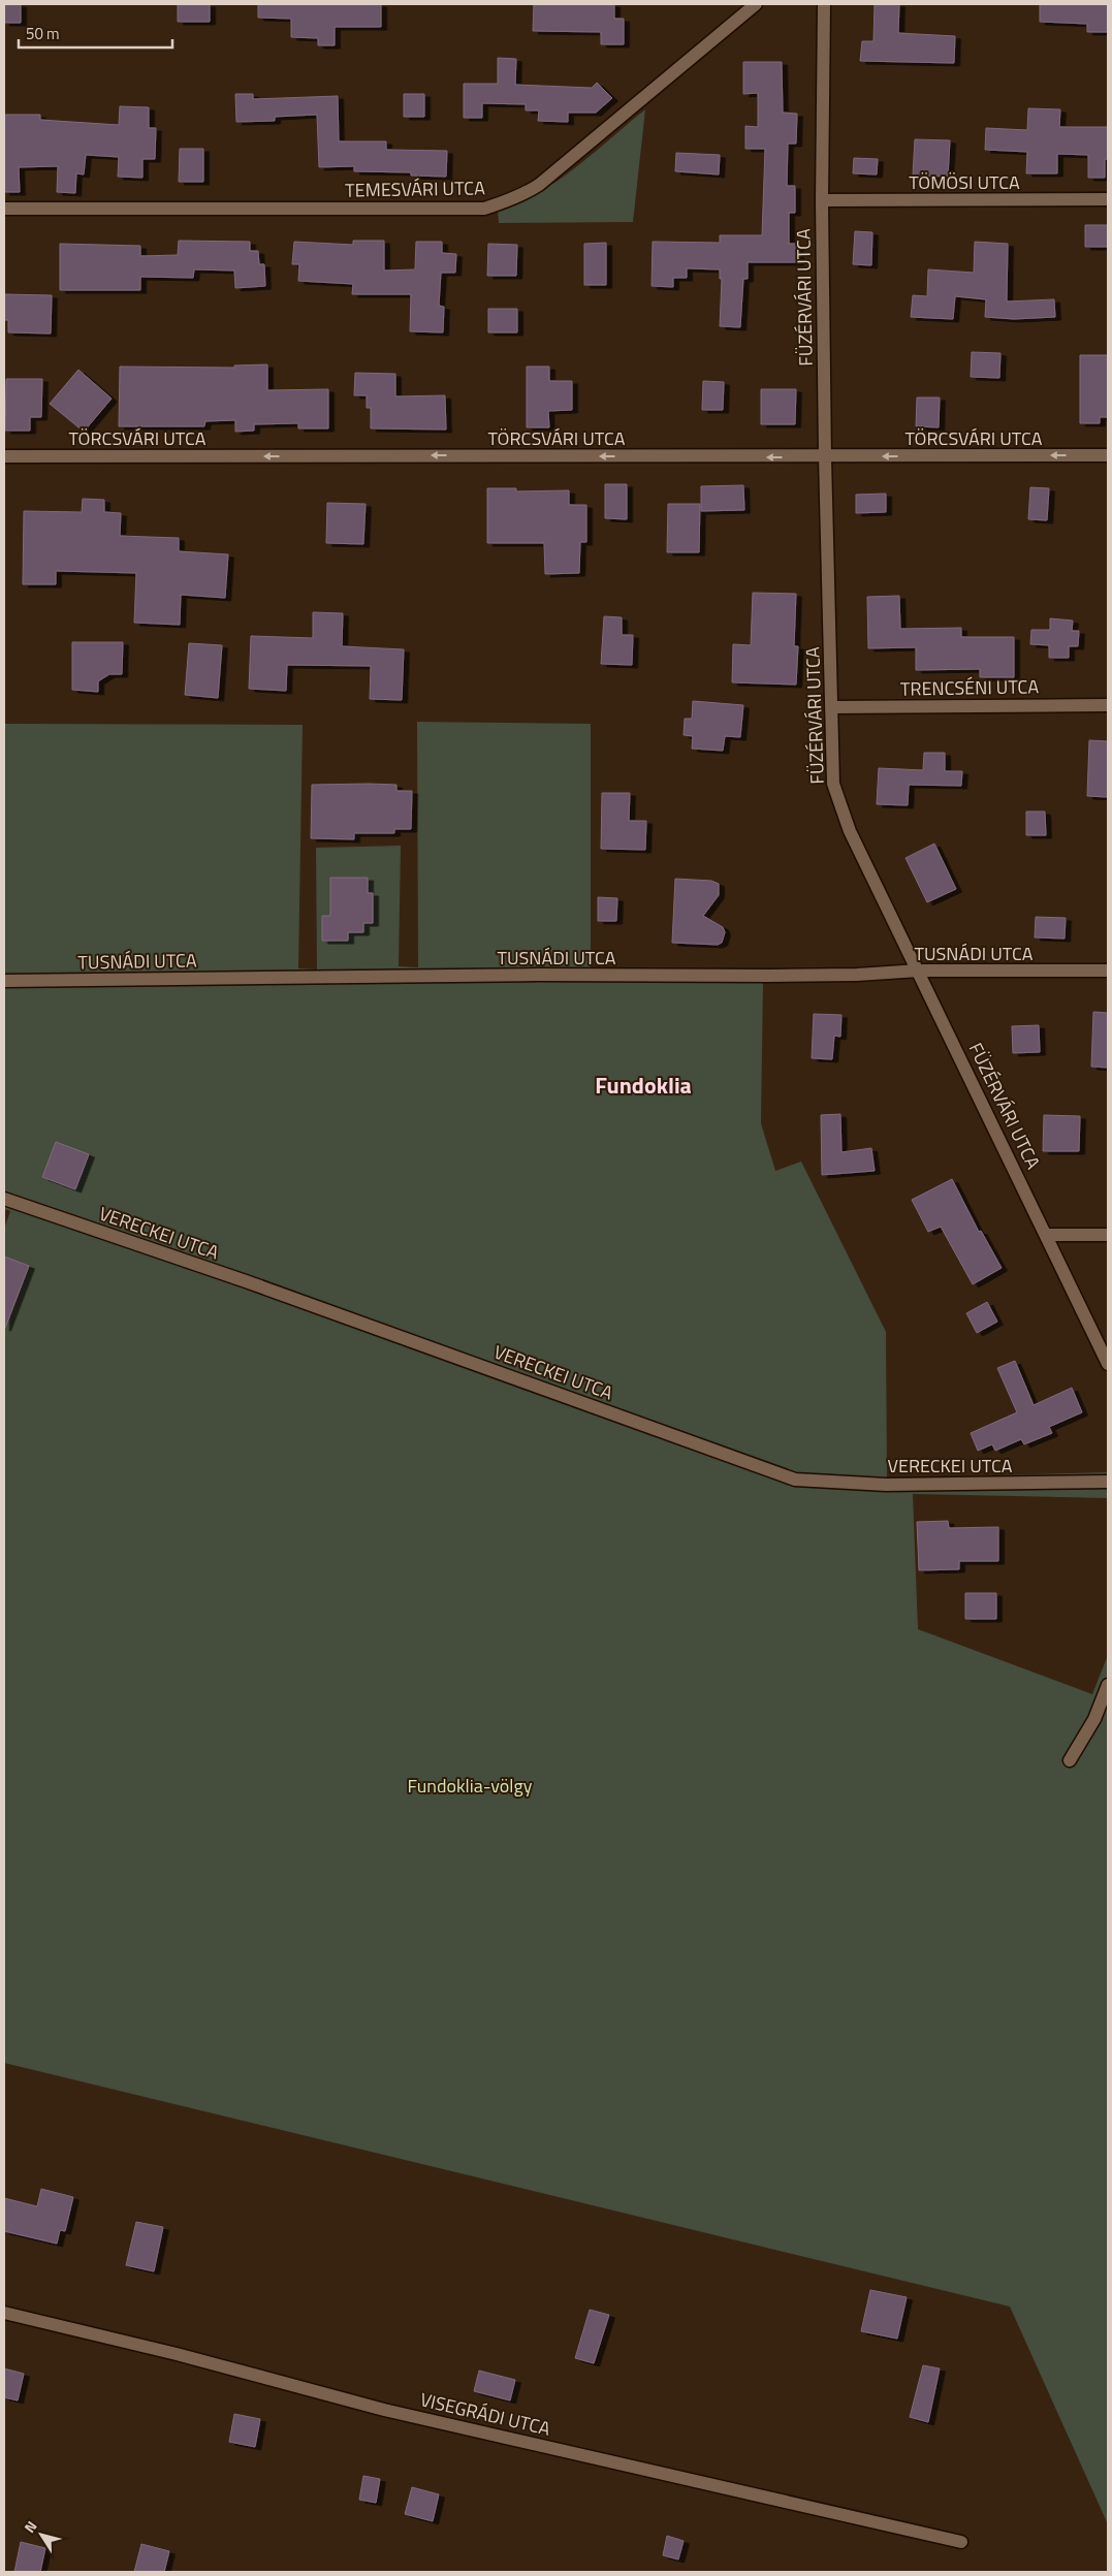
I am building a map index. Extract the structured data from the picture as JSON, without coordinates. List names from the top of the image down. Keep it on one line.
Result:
{"streets":{"street":["TÖMÖSI UTCA","TEMESVÁRI UTCA","FÜZÉRVÁRI UTCA","TÖRCSVÁRI UTCA","TRENCSÉNI UTCA","TUSNÁDI UTCA","VERECKEI UTCA","VISEGRÁDI UTCA"]},"crossings":[["TÖMÖSI UTCA","FÜZÉRVÁRI UTCA"],["FÜZÉRVÁRI UTCA","TÖRCSVÁRI UTCA"],["FÜZÉRVÁRI UTCA","TRENCSÉNI UTCA"],["FÜZÉRVÁRI UTCA","TUSNÁDI UTCA"]],"one_way":["TÖRCSVÁRI UTCA"],"districts":["Fundoklia"],"parks":["Fundoklia-völgy"],"scale_bar":"50 m","north":"top left"}
